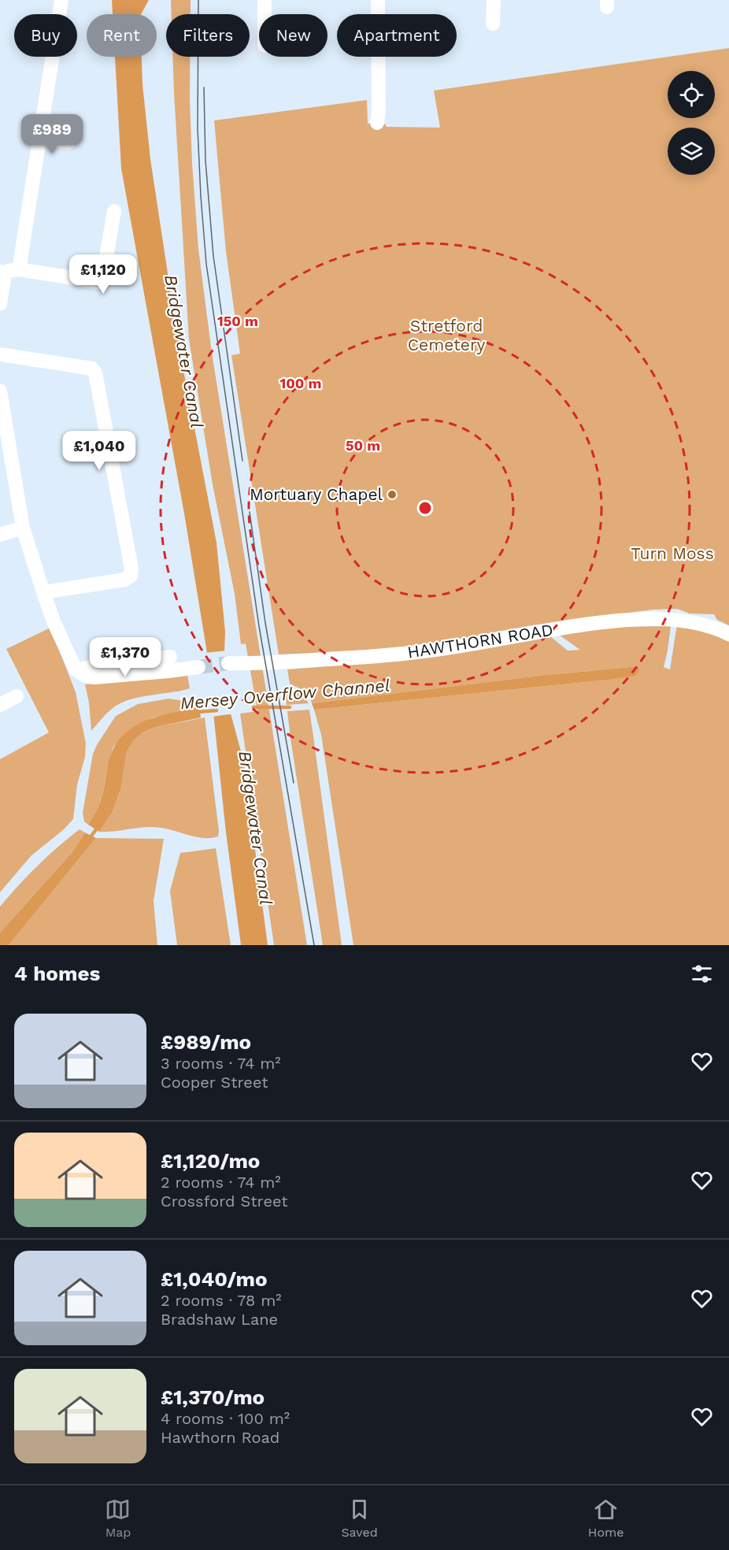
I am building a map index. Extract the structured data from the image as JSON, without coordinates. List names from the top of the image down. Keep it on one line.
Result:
{"streets":{"street":["HAWTHORN ROAD"]},"water":["Bridgewater Canal","Mersey Overflow Channel"],"parks":["Stretford Cemetery","Turn Moss"],"places":["Mortuary Chapel"],"page":{"chip":["Buy","Rent","Filters","New","Apartment"],"price":["£989","£1,120","£1,040","£1,370"],"heading":"4 homes","list":[{"name":"£989/mo","note":"3 rooms · 74 m² · Cooper Street"},{"name":"£1,120/mo","note":"2 rooms · 74 m² · Crossford Street"},{"name":"£1,040/mo","note":"2 rooms · 78 m² · Bradshaw Lane"},{"name":"£1,370/mo","note":"4 rooms · 100 m² · Hawthorn Road"}],"tabs":["Map","Saved","Home"]},"rings":["150 m","100 m","50 m"]}
